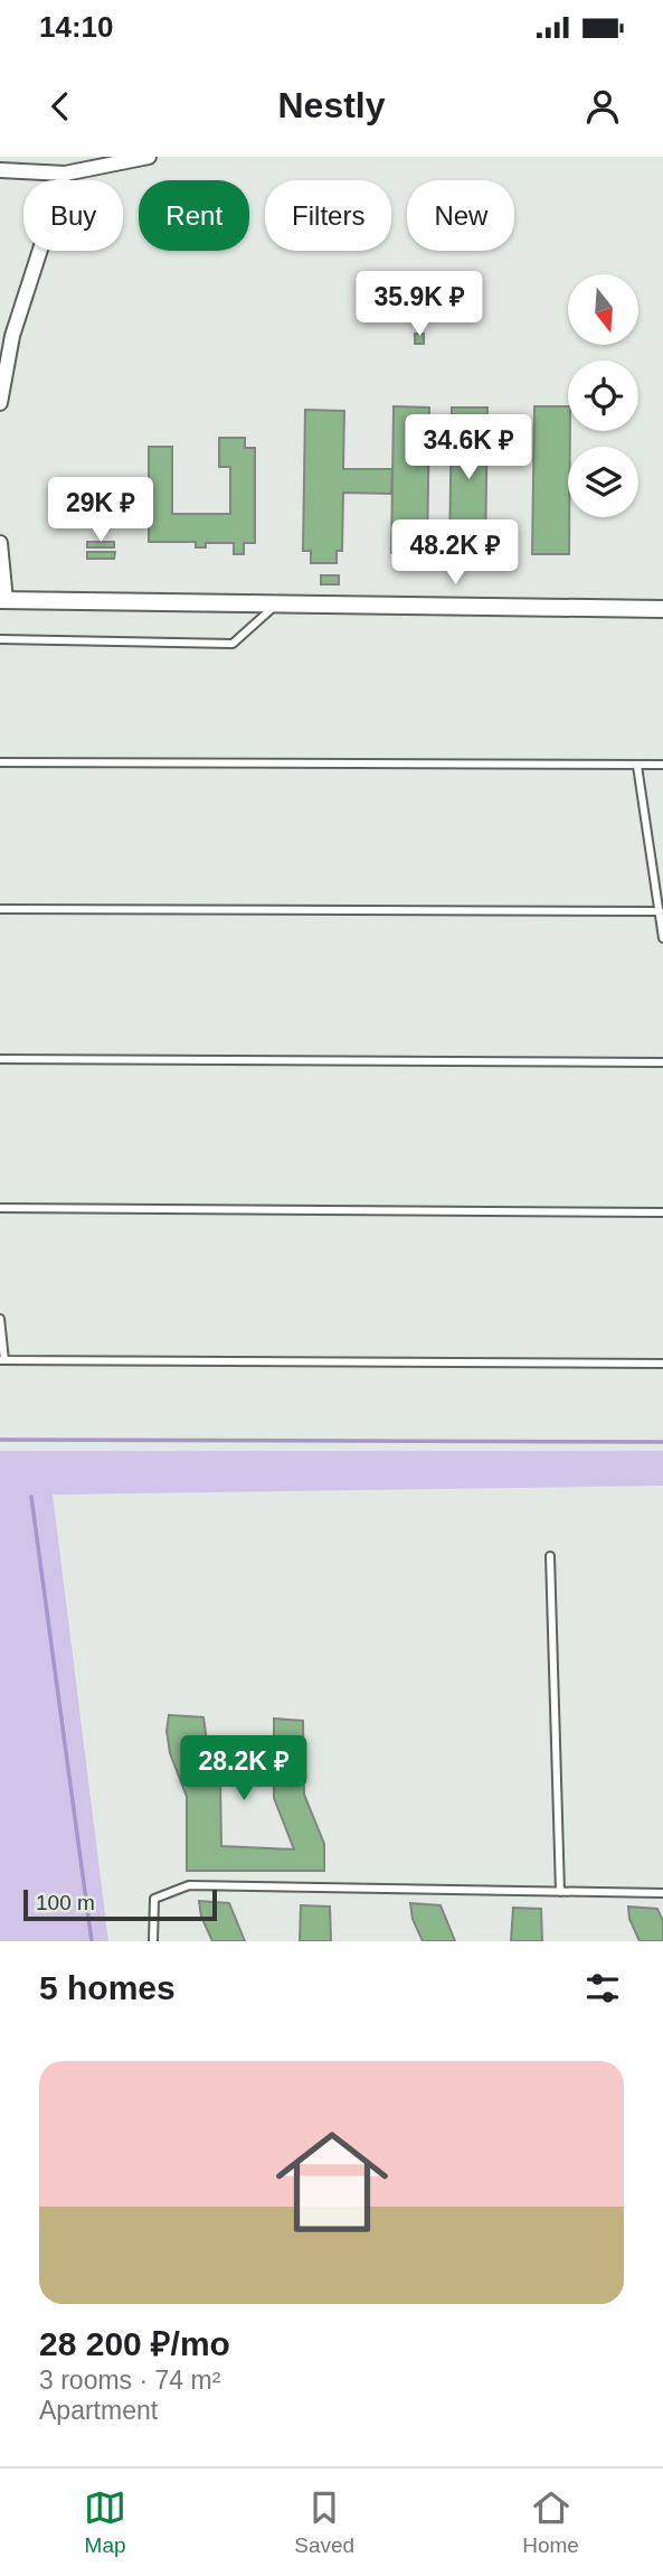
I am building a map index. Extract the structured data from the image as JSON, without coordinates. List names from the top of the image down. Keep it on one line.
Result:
{"scale_bar":"100 m","north":"bottom","page":{"status":"14:10","header":"Nestly","chip":["Buy","Rent","Filters","New"],"price":["35.9K ₽","34.6K ₽","29K ₽","48.2K ₽","28.2K ₽"],"scale":"100 m","heading":"5 homes","list":[{"name":"28 200 ₽/mo","note":"3 rooms · 74 m² · Apartment"}],"tabs":["Map","Saved","Home"]}}
